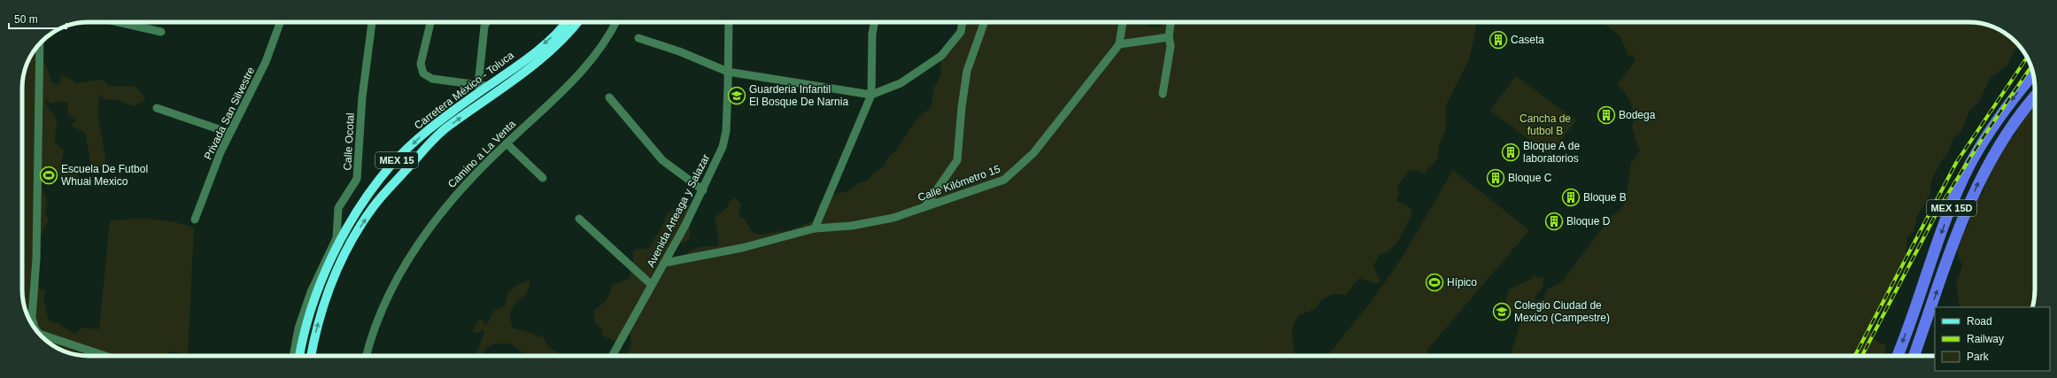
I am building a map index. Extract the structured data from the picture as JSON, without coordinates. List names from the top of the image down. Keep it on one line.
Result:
{"streets":{"highway":["MEX 15D"],"main road":["Carretera México - Toluca","MEX 15"],"street":["Privada San Silvestre","Calle Ocotal","Camino a La Venta","Calle Kilómetro 15","Avenida Arteaga y Salazar"]},"crossings":[["Calle Kilómetro 15","Avenida Arteaga y Salazar"]],"parks":["Cancha de futbol B"],"places":{"building":["Caseta","Bodega","Bloque A de laboratorios","Bloque C","Bloque B","Bloque D"],"school or university":["Guarderia Infantil El Bosque De Narnia","Colegio Ciudad de Mexico (Campestre)"],"sports":["Escuela De Futbol Whuai Mexico","Hípico"]},"legend":["Road","Railway","Park"],"scale_bar":"50 m"}
